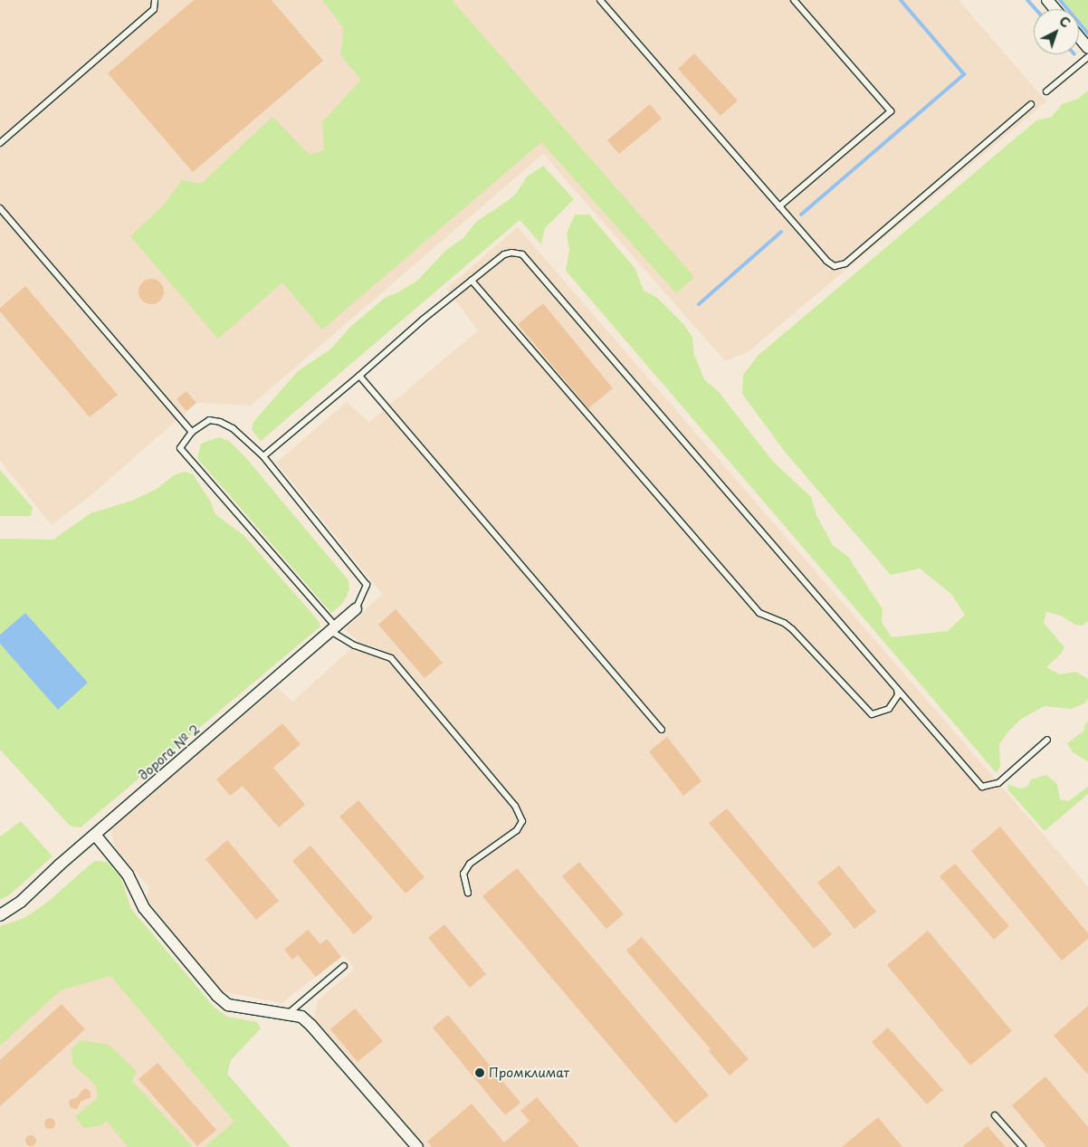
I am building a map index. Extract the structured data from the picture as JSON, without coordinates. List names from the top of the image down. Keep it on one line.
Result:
{"streets":{"street":["дорога № 2"]},"places":["Промклимат"],"north":"top right"}
